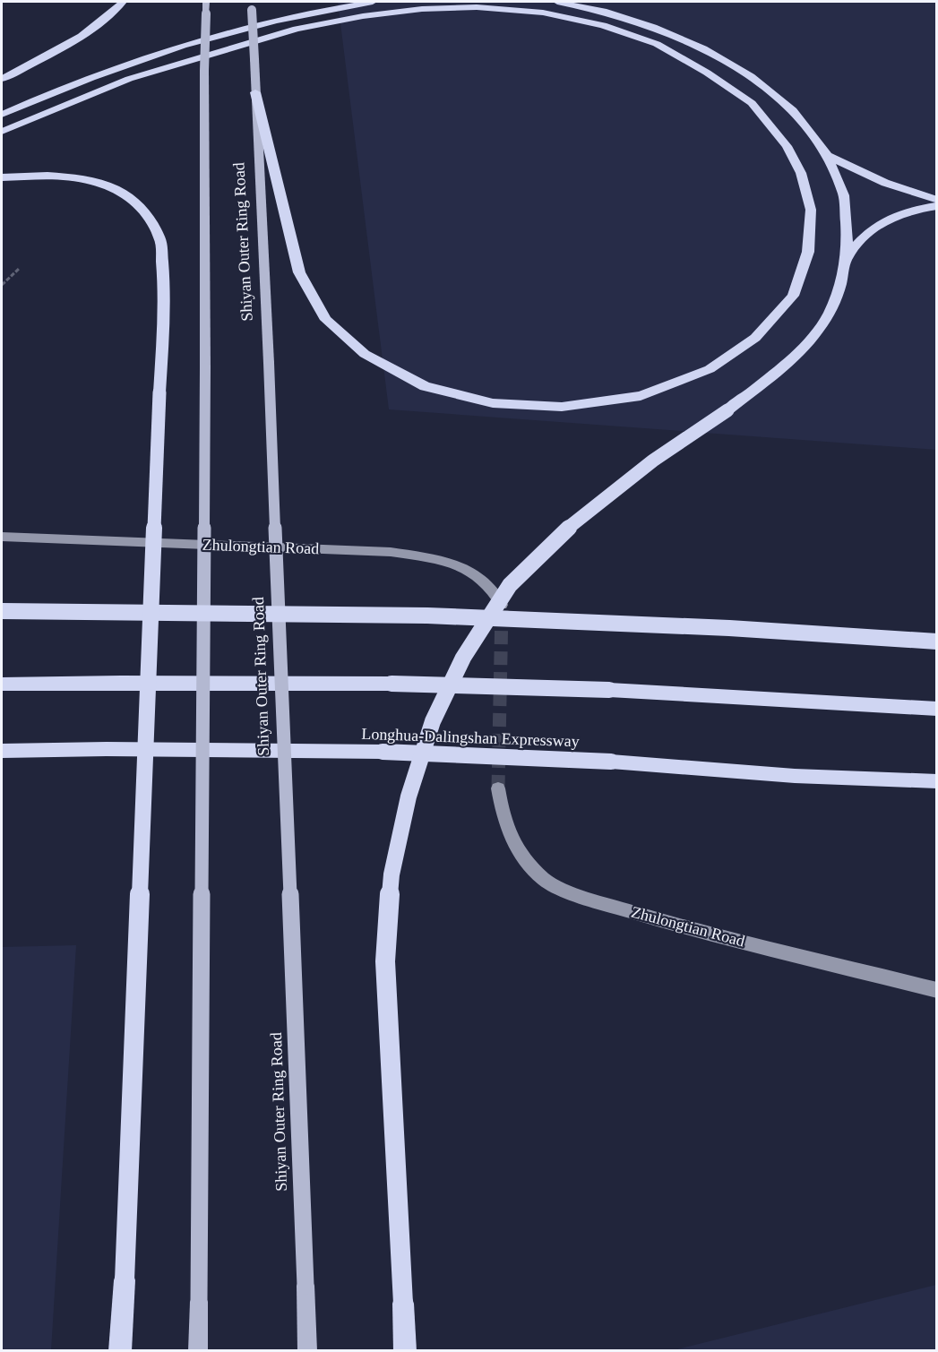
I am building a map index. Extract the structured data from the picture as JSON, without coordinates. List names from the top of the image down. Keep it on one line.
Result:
{"streets":{"highway":["Longhua-Dalingshan Expressway"],"main road":["Shiyan Outer Ring Road"],"street":["Zhulongtian Road"]}}
